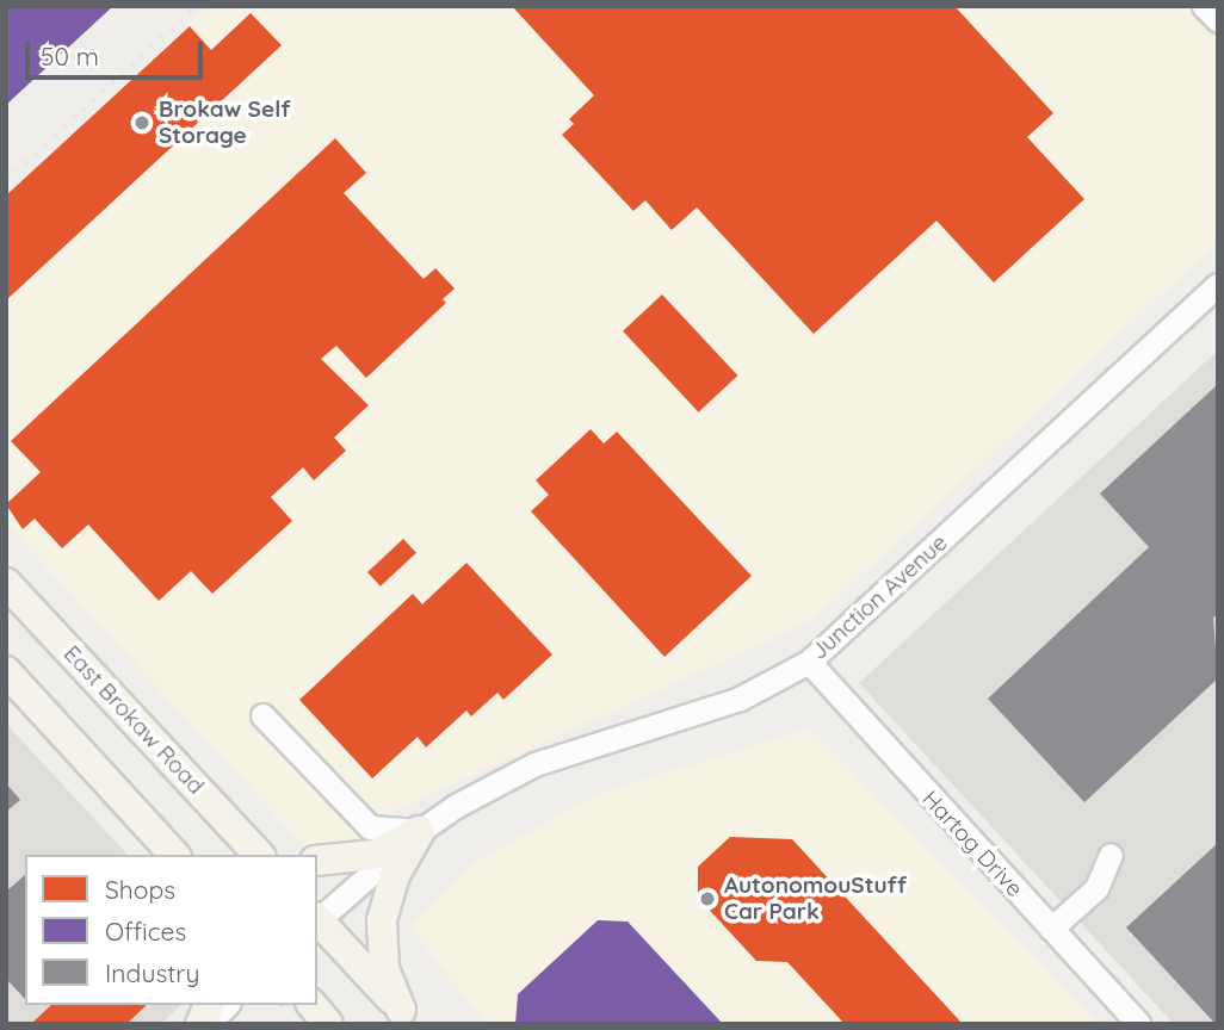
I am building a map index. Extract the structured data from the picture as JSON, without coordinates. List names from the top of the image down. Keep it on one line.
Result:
{"streets":{"main road":["East Brokaw Road"],"street":["Junction Avenue","Hartog Drive"]},"crossings":[["Junction Avenue","Hartog Drive"]],"places":["Brokaw Self Storage","AutonomouStuff Car Park"],"legend":["Shops","Offices","Industry"],"scale_bar":"50 m"}
